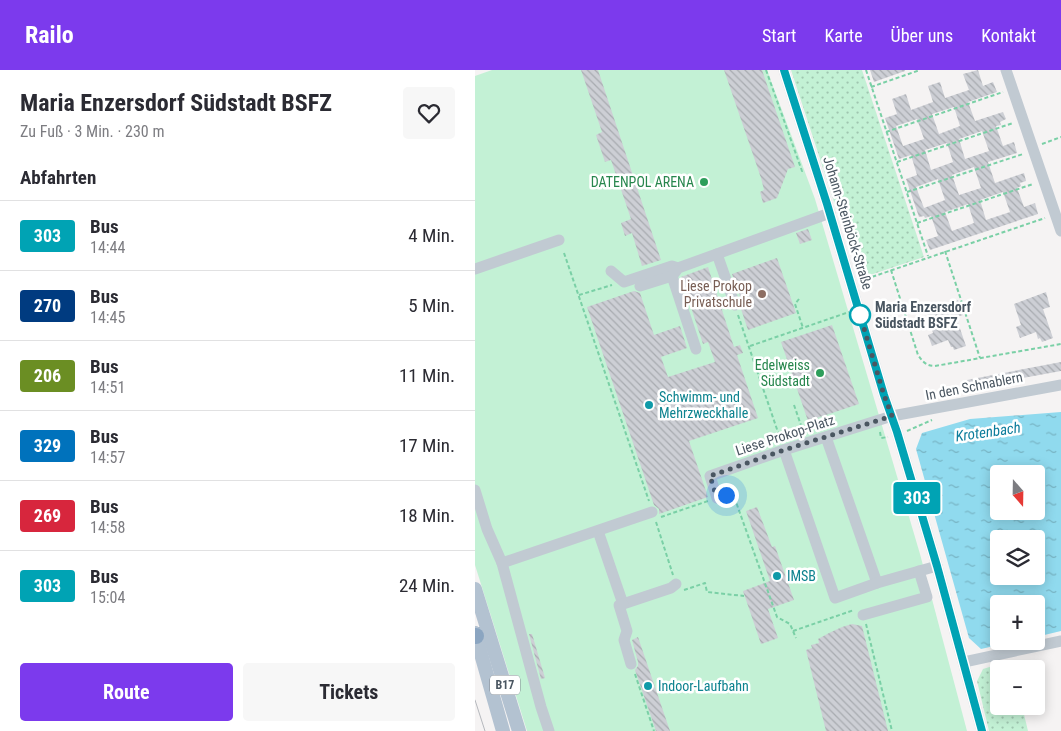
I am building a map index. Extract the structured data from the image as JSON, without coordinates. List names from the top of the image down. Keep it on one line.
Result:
{"streets":{"main road":["B17"],"street":["Johann-Steinböck-Straße","In den Schnablern","Liese Prokop-Platz"]},"crossings":[["Johann-Steinböck-Straße","In den Schnablern"],["Johann-Steinböck-Straße","Liese Prokop-Platz"],["In den Schnablern","Liese Prokop-Platz"]],"water":["Krotenbach"],"places":["DATENPOL ARENA","Liese Prokop Privatschule","Maria Enzersdorf Südstadt BSFZ","Edelweiss Südstadt","Schwimm- und Mehrzweckhalle","IMSB","Indoor-Laufbahn"],"lines":["bus line 303"],"north":"bottom","page":{"header":"Railo","nav":["Start","Karte","Über uns","Kontakt"],"heading":[["Maria Enzersdorf Südstadt BSFZ","Zu Fuß · 3 Min. · 230 m"],"Abfahrten"],"on_map":"303","list":[{"mark":"303","name":"Bus","note":"14:44","value":"4 Min."},{"mark":"270","name":"Bus","note":"14:45","value":"5 Min."},{"mark":"206","name":"Bus","note":"14:51","value":"11 Min."},{"mark":"329","name":"Bus","note":"14:57","value":"17 Min."},{"mark":"269","name":"Bus","note":"14:58","value":"18 Min."},{"mark":"303","name":"Bus","note":"15:04","value":"24 Min."}],"map_buttons":["+","−"],"buttons":["Route","Tickets"]}}
